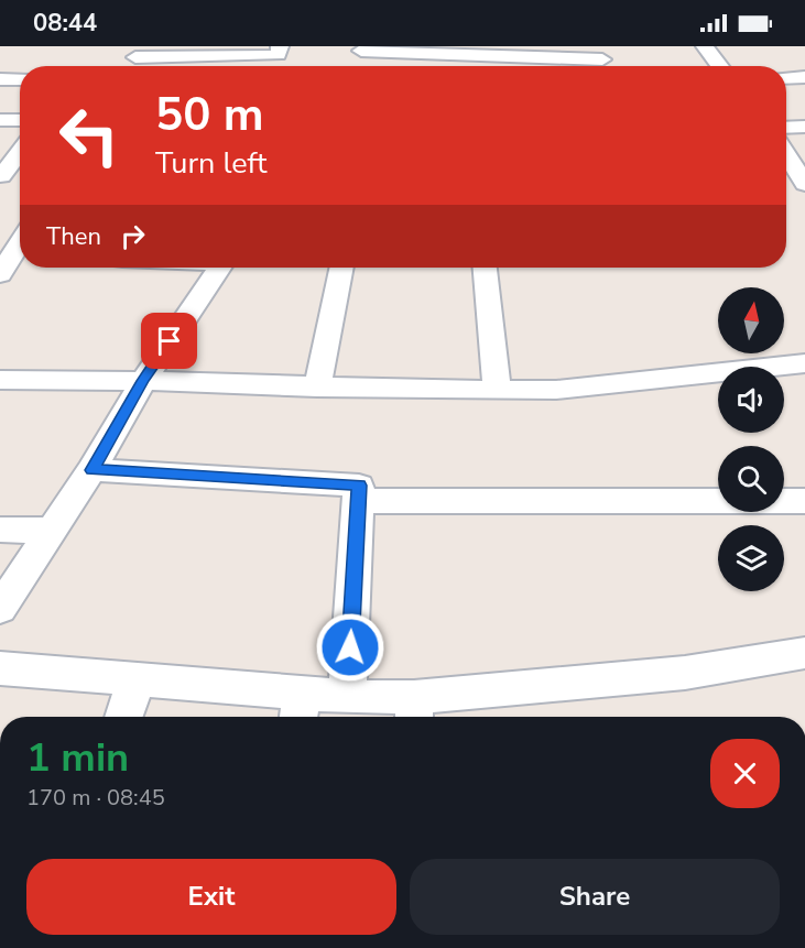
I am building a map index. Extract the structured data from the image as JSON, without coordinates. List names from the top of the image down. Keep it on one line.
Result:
{"north":"top","page":{"status":"08:44","turn":["50 m","Turn left"],"then":"Then","heading":["1 min","170 m · 08:45"],"buttons":["Exit","Share"]}}
